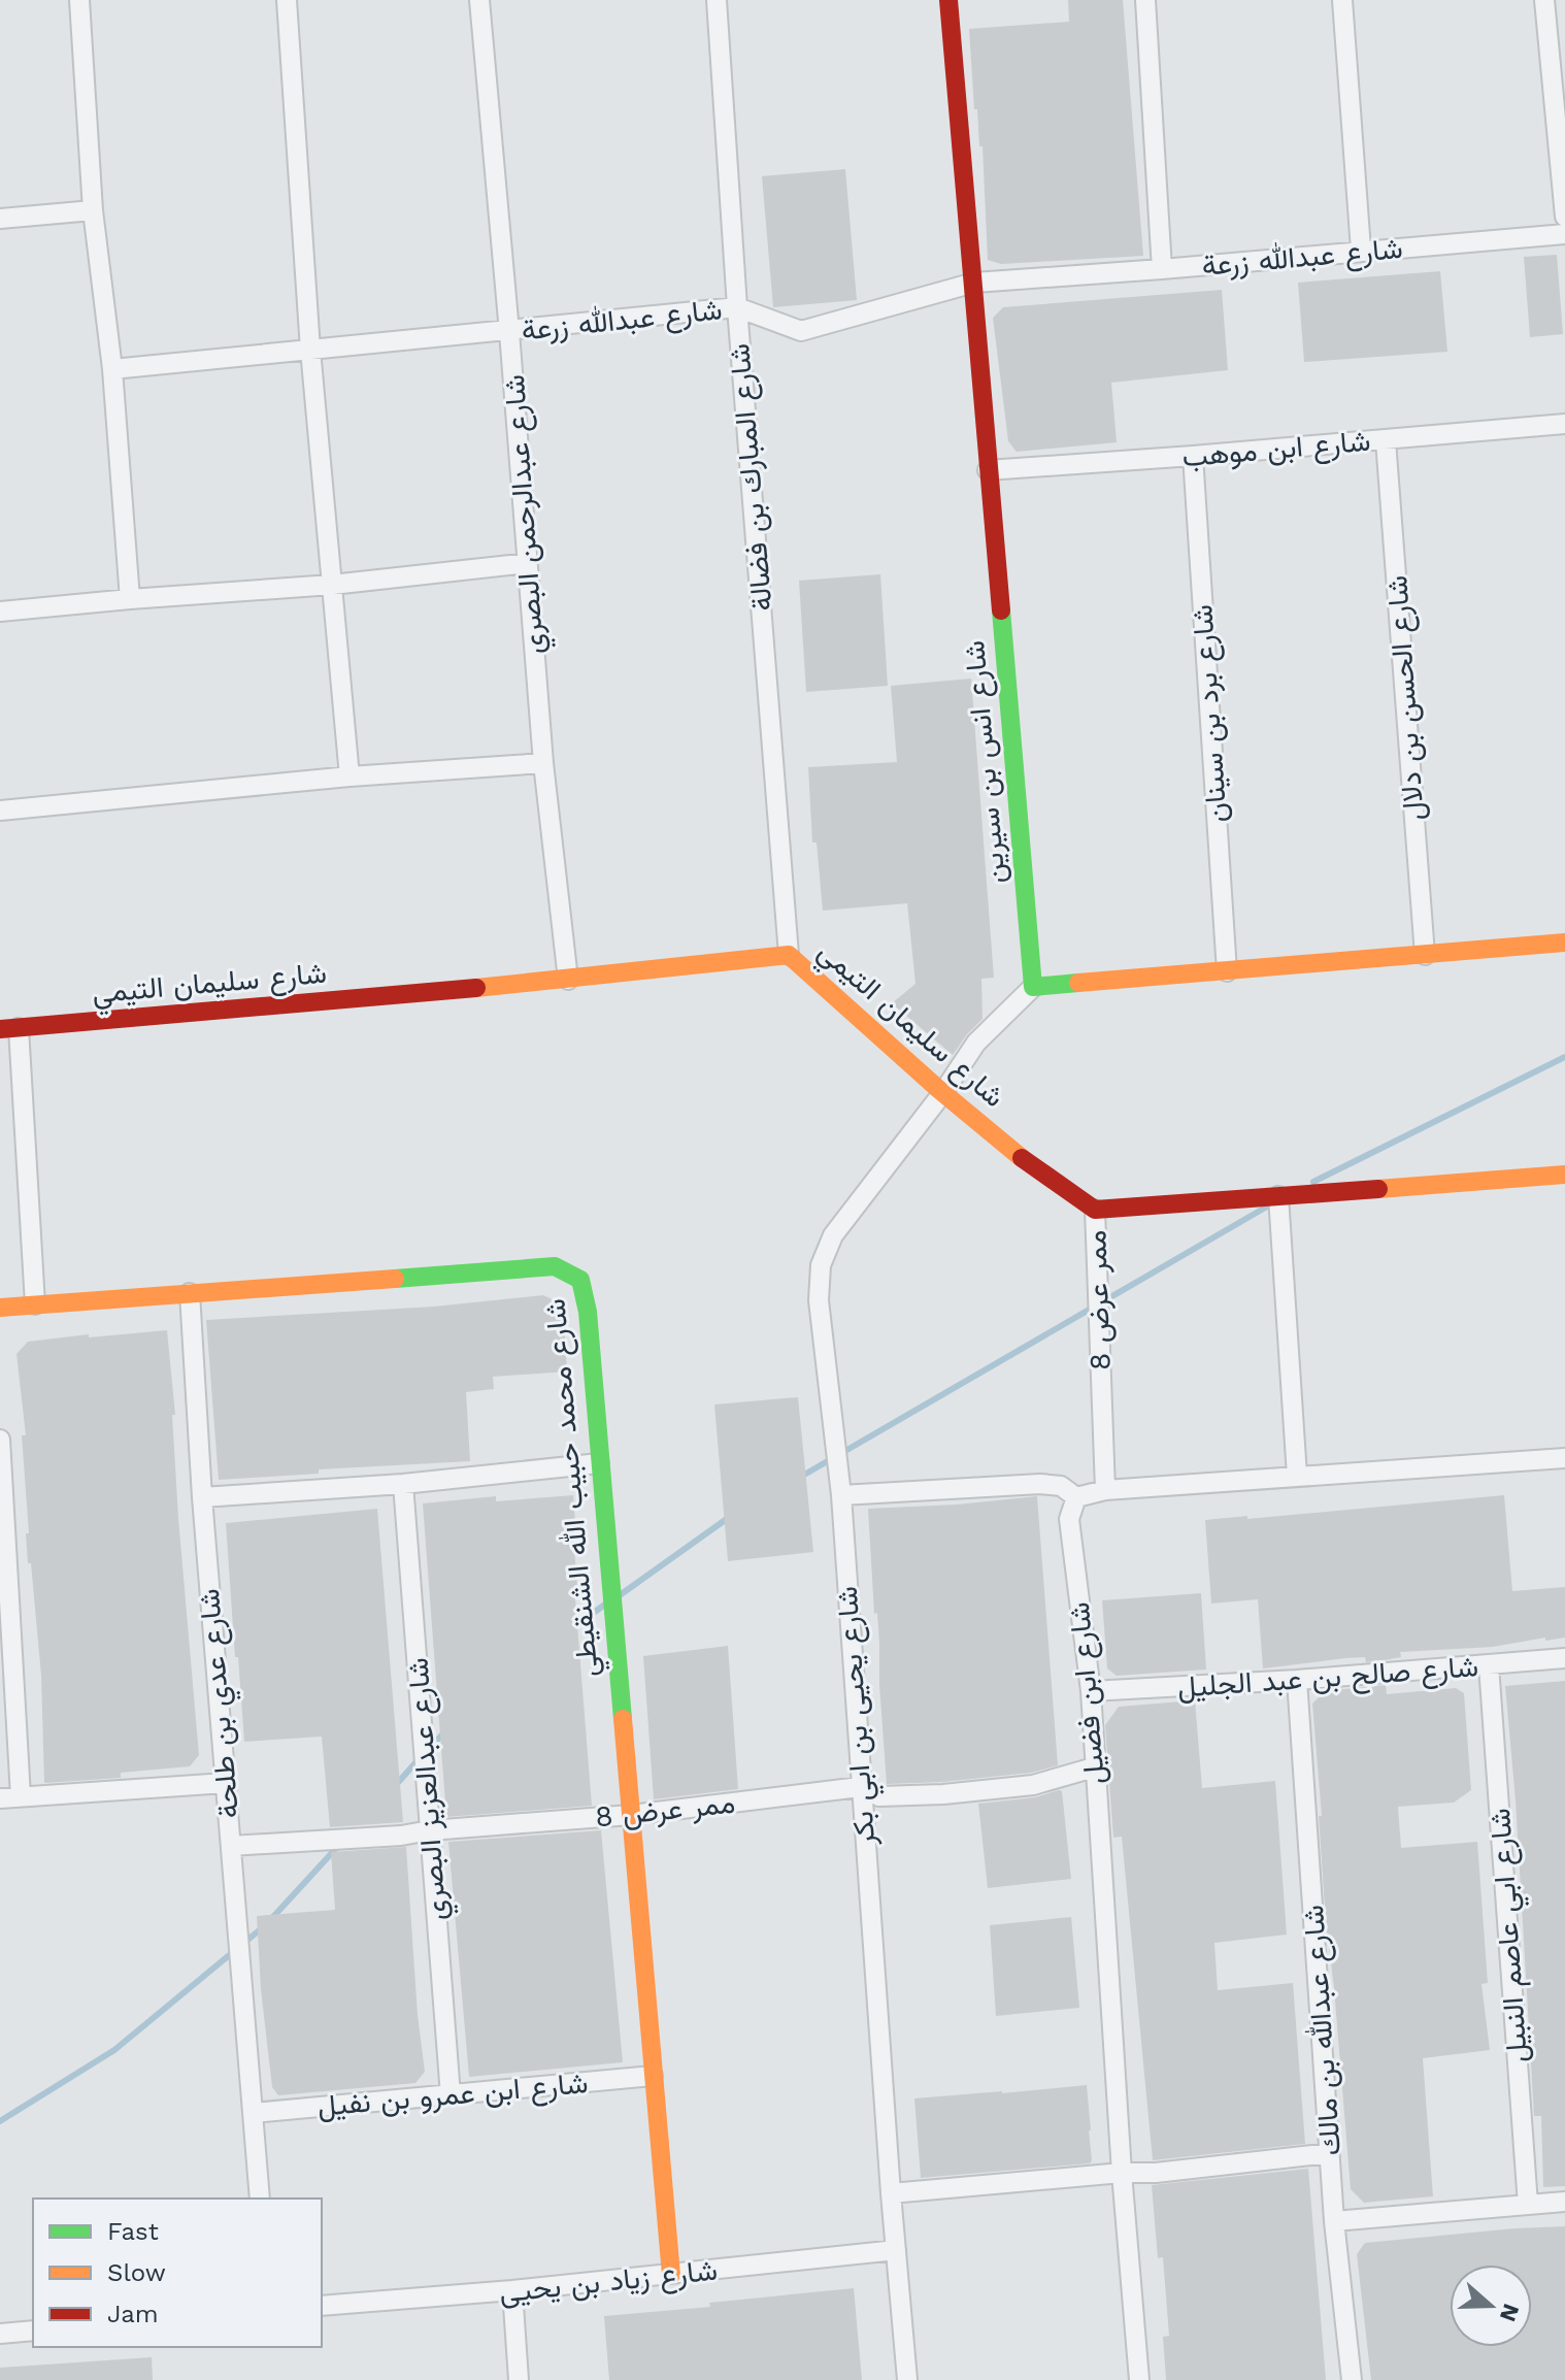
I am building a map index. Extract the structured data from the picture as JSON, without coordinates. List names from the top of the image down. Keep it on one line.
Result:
{"streets":{"street":["شارع عبدالله زرعة","شارع ابن موهب","شارع المبارك بن فضالة","شارع عبدالرحمن البصري","شارع الحسن بن دلال","شارع برد بن سينان","شارع انس بن سيرين","شارع سليمان التيمي","ممر عرض 8","شارع محمد حبيب الله الشنقيطي","شارع صالح بن عبد الجليل","شارع ابن فضيل","شارع عدي بن طلحة","شارع يحيى بن ابي بكر","شارع عبدالعزيز البصري","شارع ابي عاصم النبيل","شارع عبدالله بن مالك","شارع ابن عمرو بن نفيل","شارع زياد بن يحيى"]},"crossings":[["شارع عبدالله زرعة","شارع المبارك بن فضالة"],["شارع عبدالله زرعة","شارع عبدالرحمن البصري"],["شارع عبدالله زرعة","شارع انس بن سيرين"],["شارع ابن موهب","شارع الحسن بن دلال"],["شارع ابن موهب","شارع برد بن سينان"],["شارع ابن موهب","شارع انس بن سيرين"],["شارع المبارك بن فضالة","شارع سليمان التيمي"],["شارع عبدالرحمن البصري","شارع سليمان التيمي"],["شارع انس بن سيرين","شارع يحيى بن ابي بكر"],["شارع سليمان التيمي","ممر عرض 8"],["شارع سليمان التيمي","شارع يحيى بن ابي بكر"],["ممر عرض 8","شارع محمد حبيب الله الشنقيطي"],["ممر عرض 8","شارع ابن فضيل"],["ممر عرض 8","شارع عدي بن طلحة"],["ممر عرض 8","شارع يحيى بن ابي بكر"],["ممر عرض 8","شارع عبدالعزيز البصري"],["شارع محمد حبيب الله الشنقيطي","شارع عدي بن طلحة"],["شارع محمد حبيب الله الشنقيطي","شارع ابن عمرو بن نفيل"],["شارع محمد حبيب الله الشنقيطي","شارع زياد بن يحيى"],["شارع صالح بن عبد الجليل","شارع ابن فضيل"],["شارع صالح بن عبد الجليل","شارع ابي عاصم النبيل"],["شارع صالح بن عبد الجليل","شارع عبدالله بن مالك"],["شارع عدي بن طلحة","شارع ابن عمرو بن نفيل"],["شارع يحيى بن ابي بكر","شارع زياد بن يحيى"],["شارع عبدالعزيز البصري","شارع ابن عمرو بن نفيل"]],"legend":["Fast","Slow","Jam"],"north":"right"}
